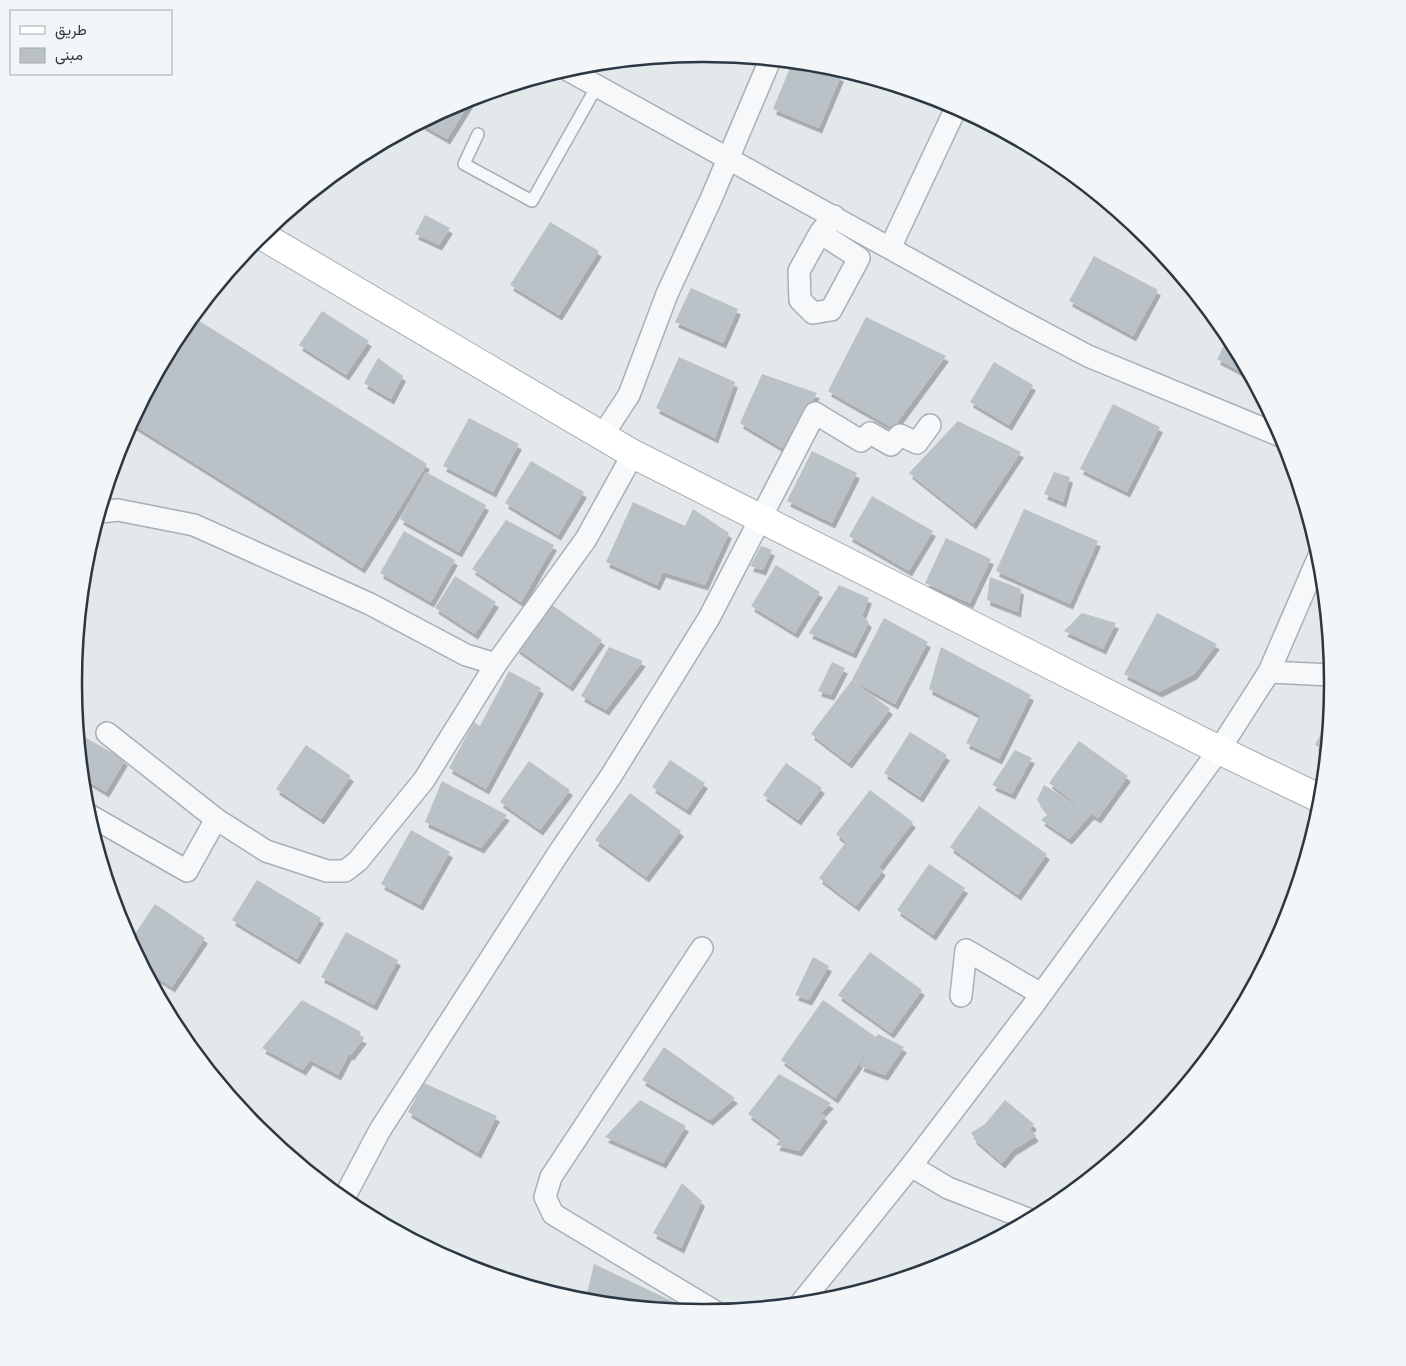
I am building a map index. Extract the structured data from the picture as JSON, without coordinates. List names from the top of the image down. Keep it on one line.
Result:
{"legend":["طريق","مبنى"]}
